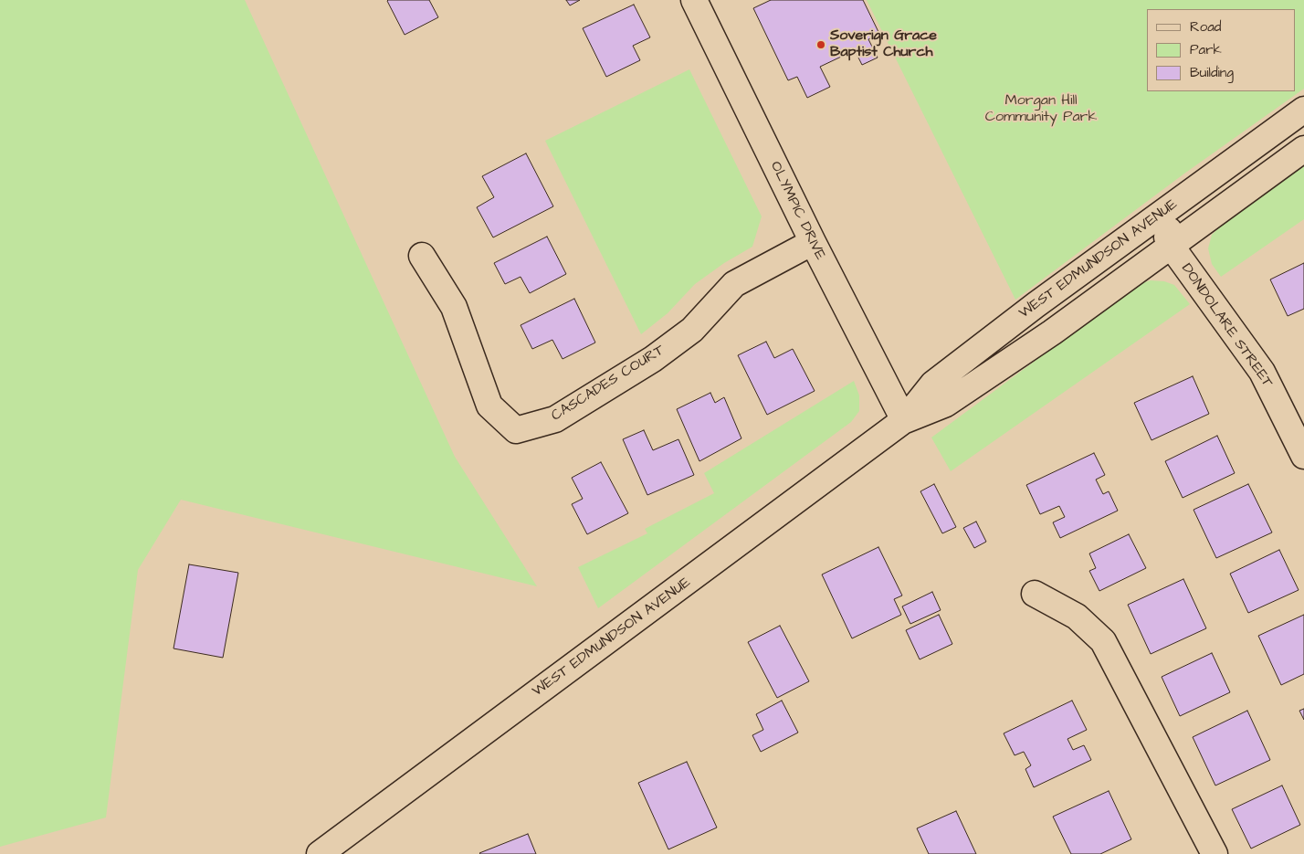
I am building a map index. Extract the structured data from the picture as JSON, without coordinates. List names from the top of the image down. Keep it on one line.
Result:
{"streets":{"street":["OLYMPIC DRIVE","WEST EDMUNDSON AVENUE","DONDOLARE STREET","CASCADES COURT"]},"crossings":[["OLYMPIC DRIVE","WEST EDMUNDSON AVENUE"],["OLYMPIC DRIVE","CASCADES COURT"],["WEST EDMUNDSON AVENUE","DONDOLARE STREET"]],"parks":["Morgan Hill Community Park"],"places":["Soverign Grace Baptist Church"],"legend":["Road","Park","Building"]}
